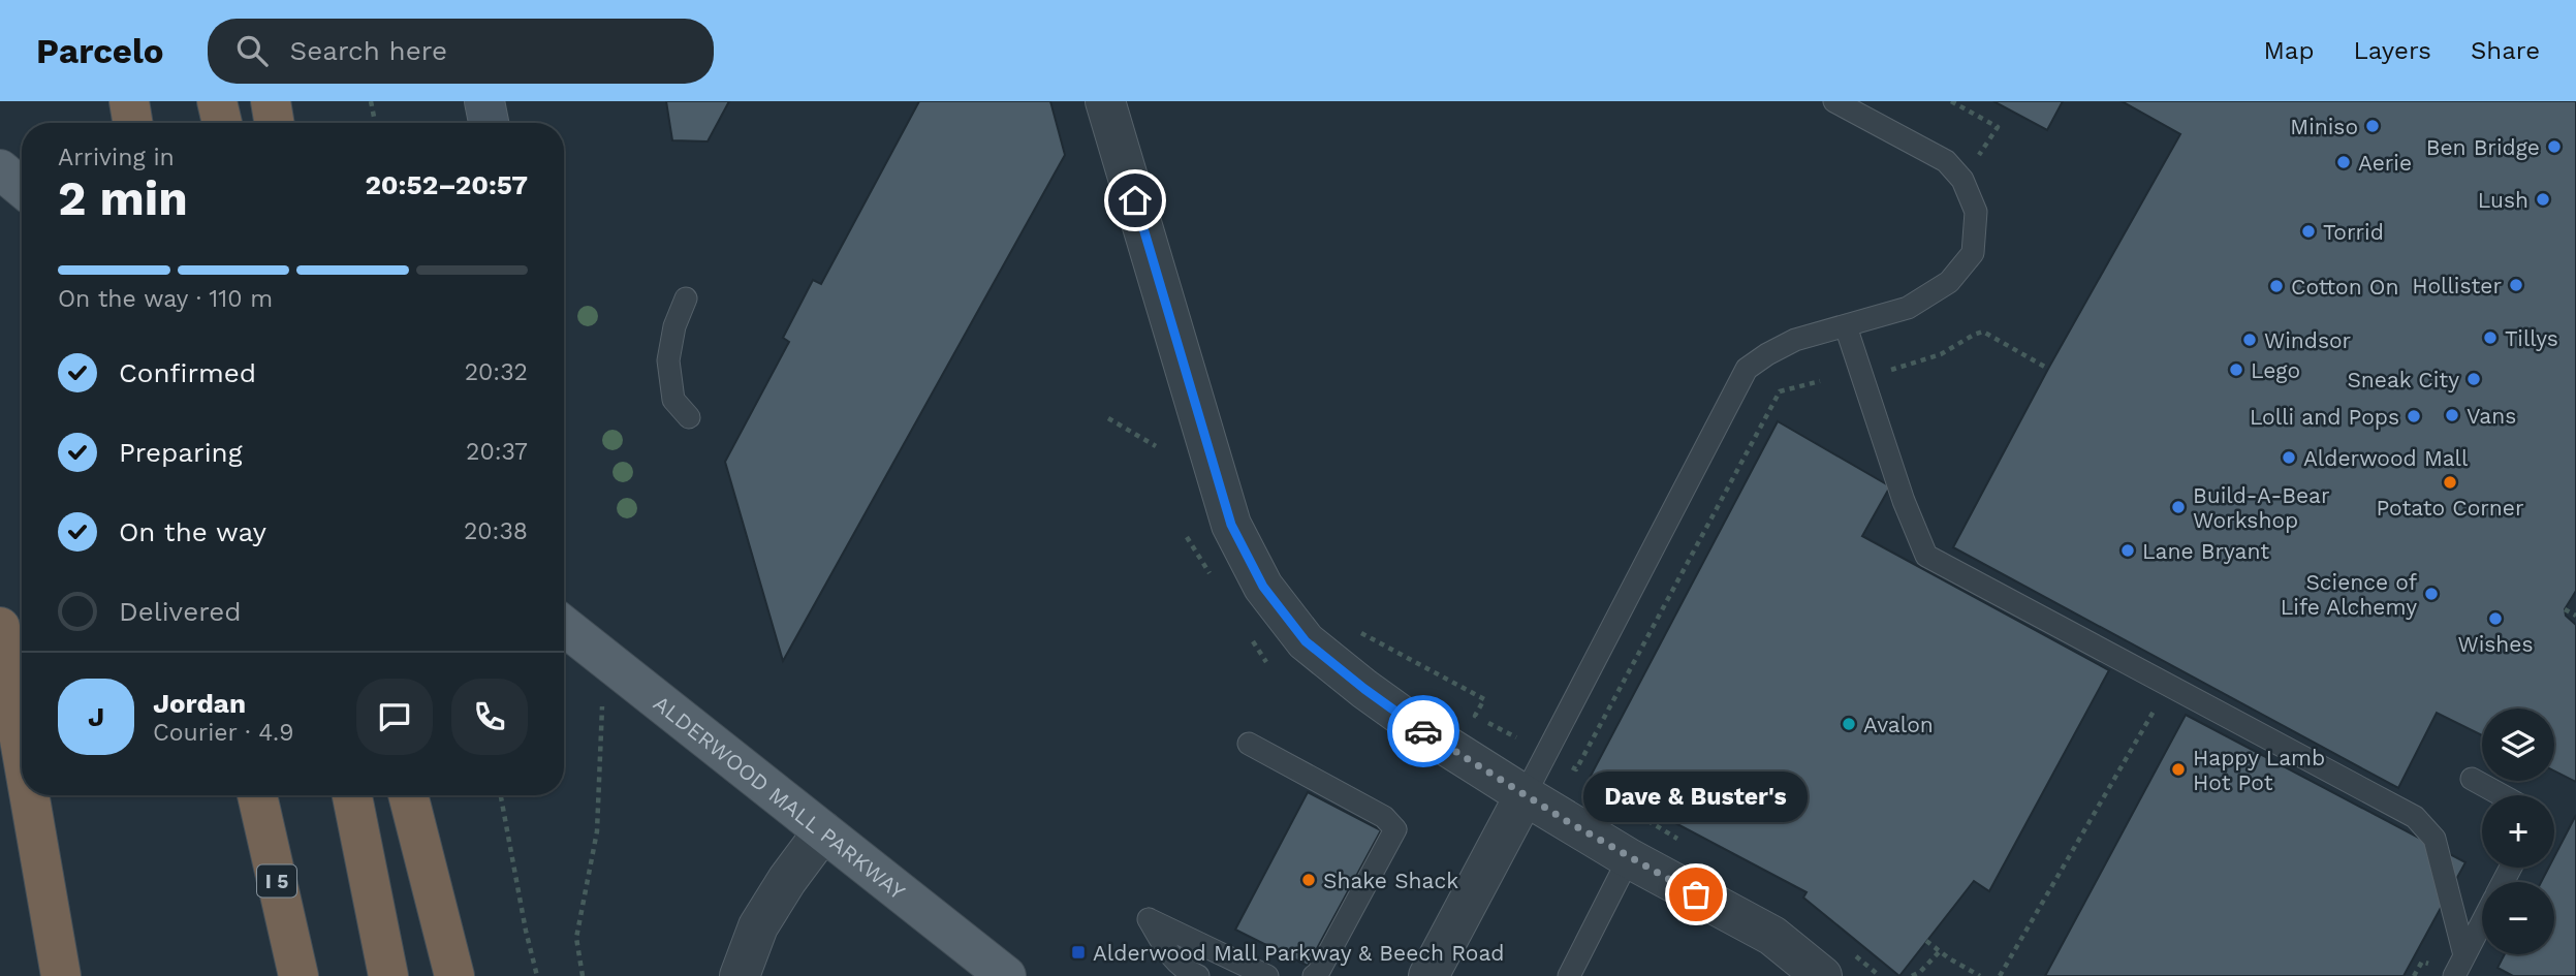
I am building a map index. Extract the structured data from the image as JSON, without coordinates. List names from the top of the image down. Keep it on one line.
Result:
{"streets":{"highway":["I 5"],"main road":["ALDERWOOD MALL PARKWAY"]},"places":{"other":["Miniso","Ben Bridge","Aerie","Lush","Torrid","Hollister","Cotton On","Tillys","Windsor","Lego","Sneak City","Vans","Lolli and Pops","Alderwood Mall","Potato Corner","Build-A-Bear Workshop","Lane Bryant","Science of Life Alchemy","Wishes","Avalon","Happy Lamb Hot Pot","Shake Shack","Dave & Buster's"],"transit":["Alderwood Mall Parkway & Beech Road"]},"page":{"header":"Parcelo","search":"Search here","nav":["Map","Layers","Share"],"heading":["2 min","Arriving in","20:52–20:57"],"panel":["Jordan","Courier · 4.9"],"bar":"On the way · 110 m","list":[["Confirmed","20:32"],["Preparing","20:37"],["On the way","20:38"],"Delivered"],"round":"J","map_buttons":["+","−"],"bubble":"Dave & Buster's"}}
